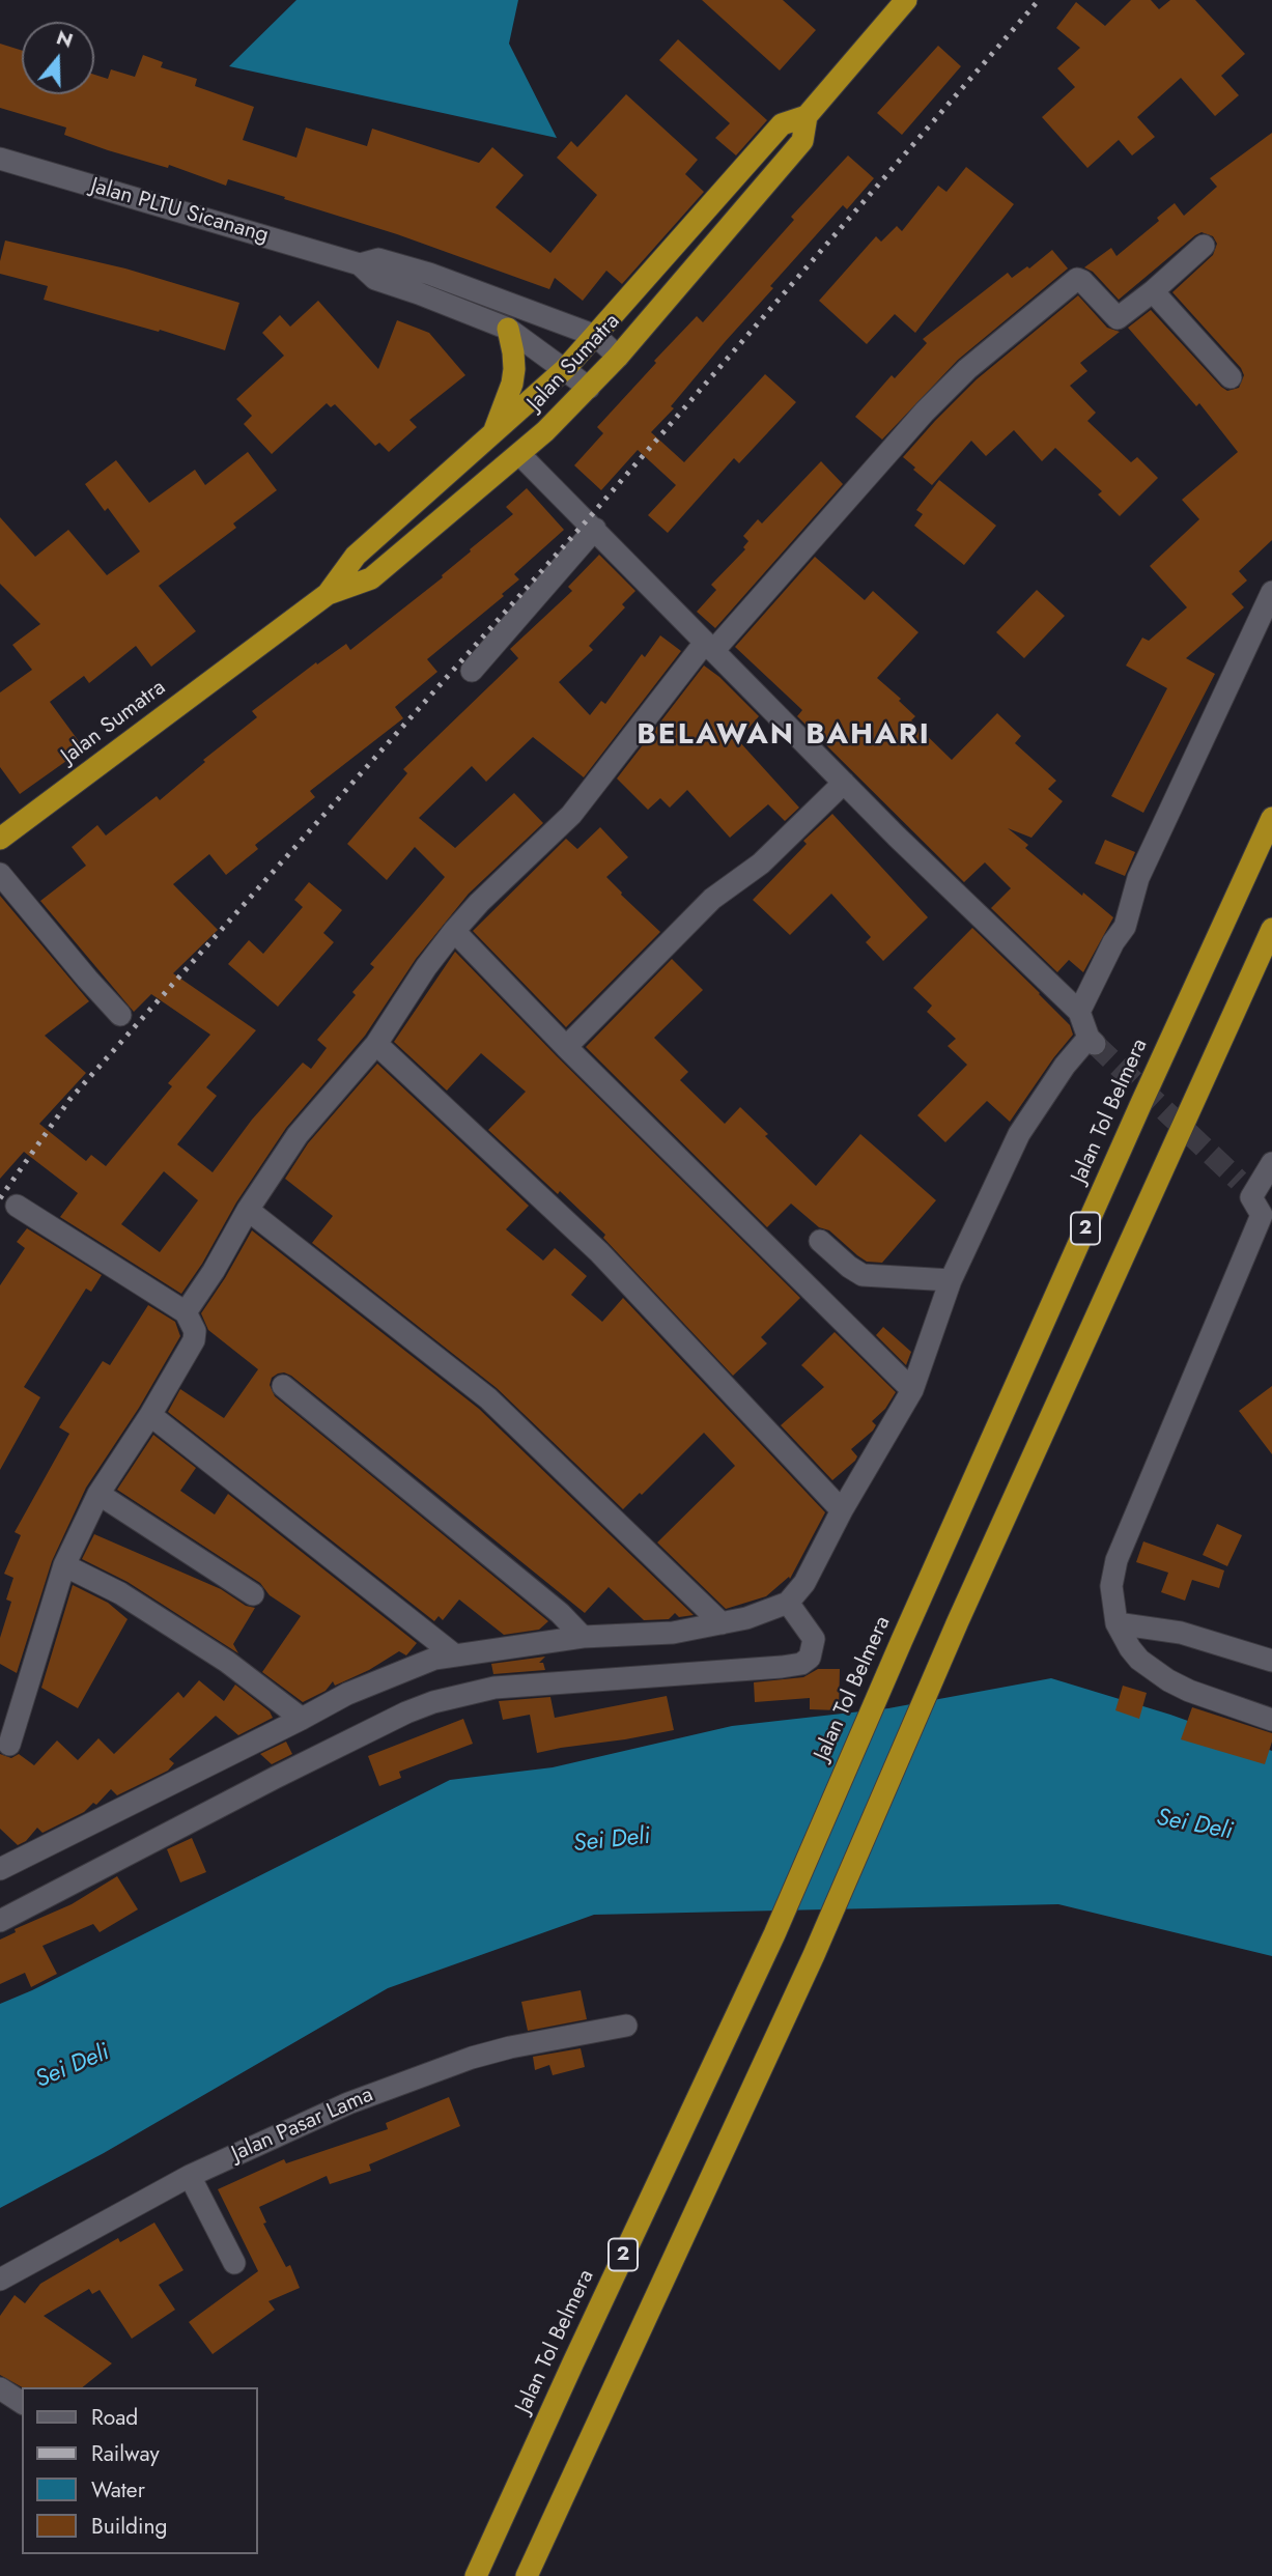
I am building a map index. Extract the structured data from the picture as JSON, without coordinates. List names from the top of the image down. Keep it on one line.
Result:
{"streets":{"highway":["Jalan Sumatra","Jalan Tol Belmera","2"],"street":["Jalan PLTU Sicanang","Jalan Pasar Lama"]},"crossings":[["Jalan PLTU Sicanang","Jalan Sumatra"]],"districts":["BELAWAN BAHARI"],"water":["Sei Deli"],"legend":["Road","Railway","Water","Building"],"north":"top"}
